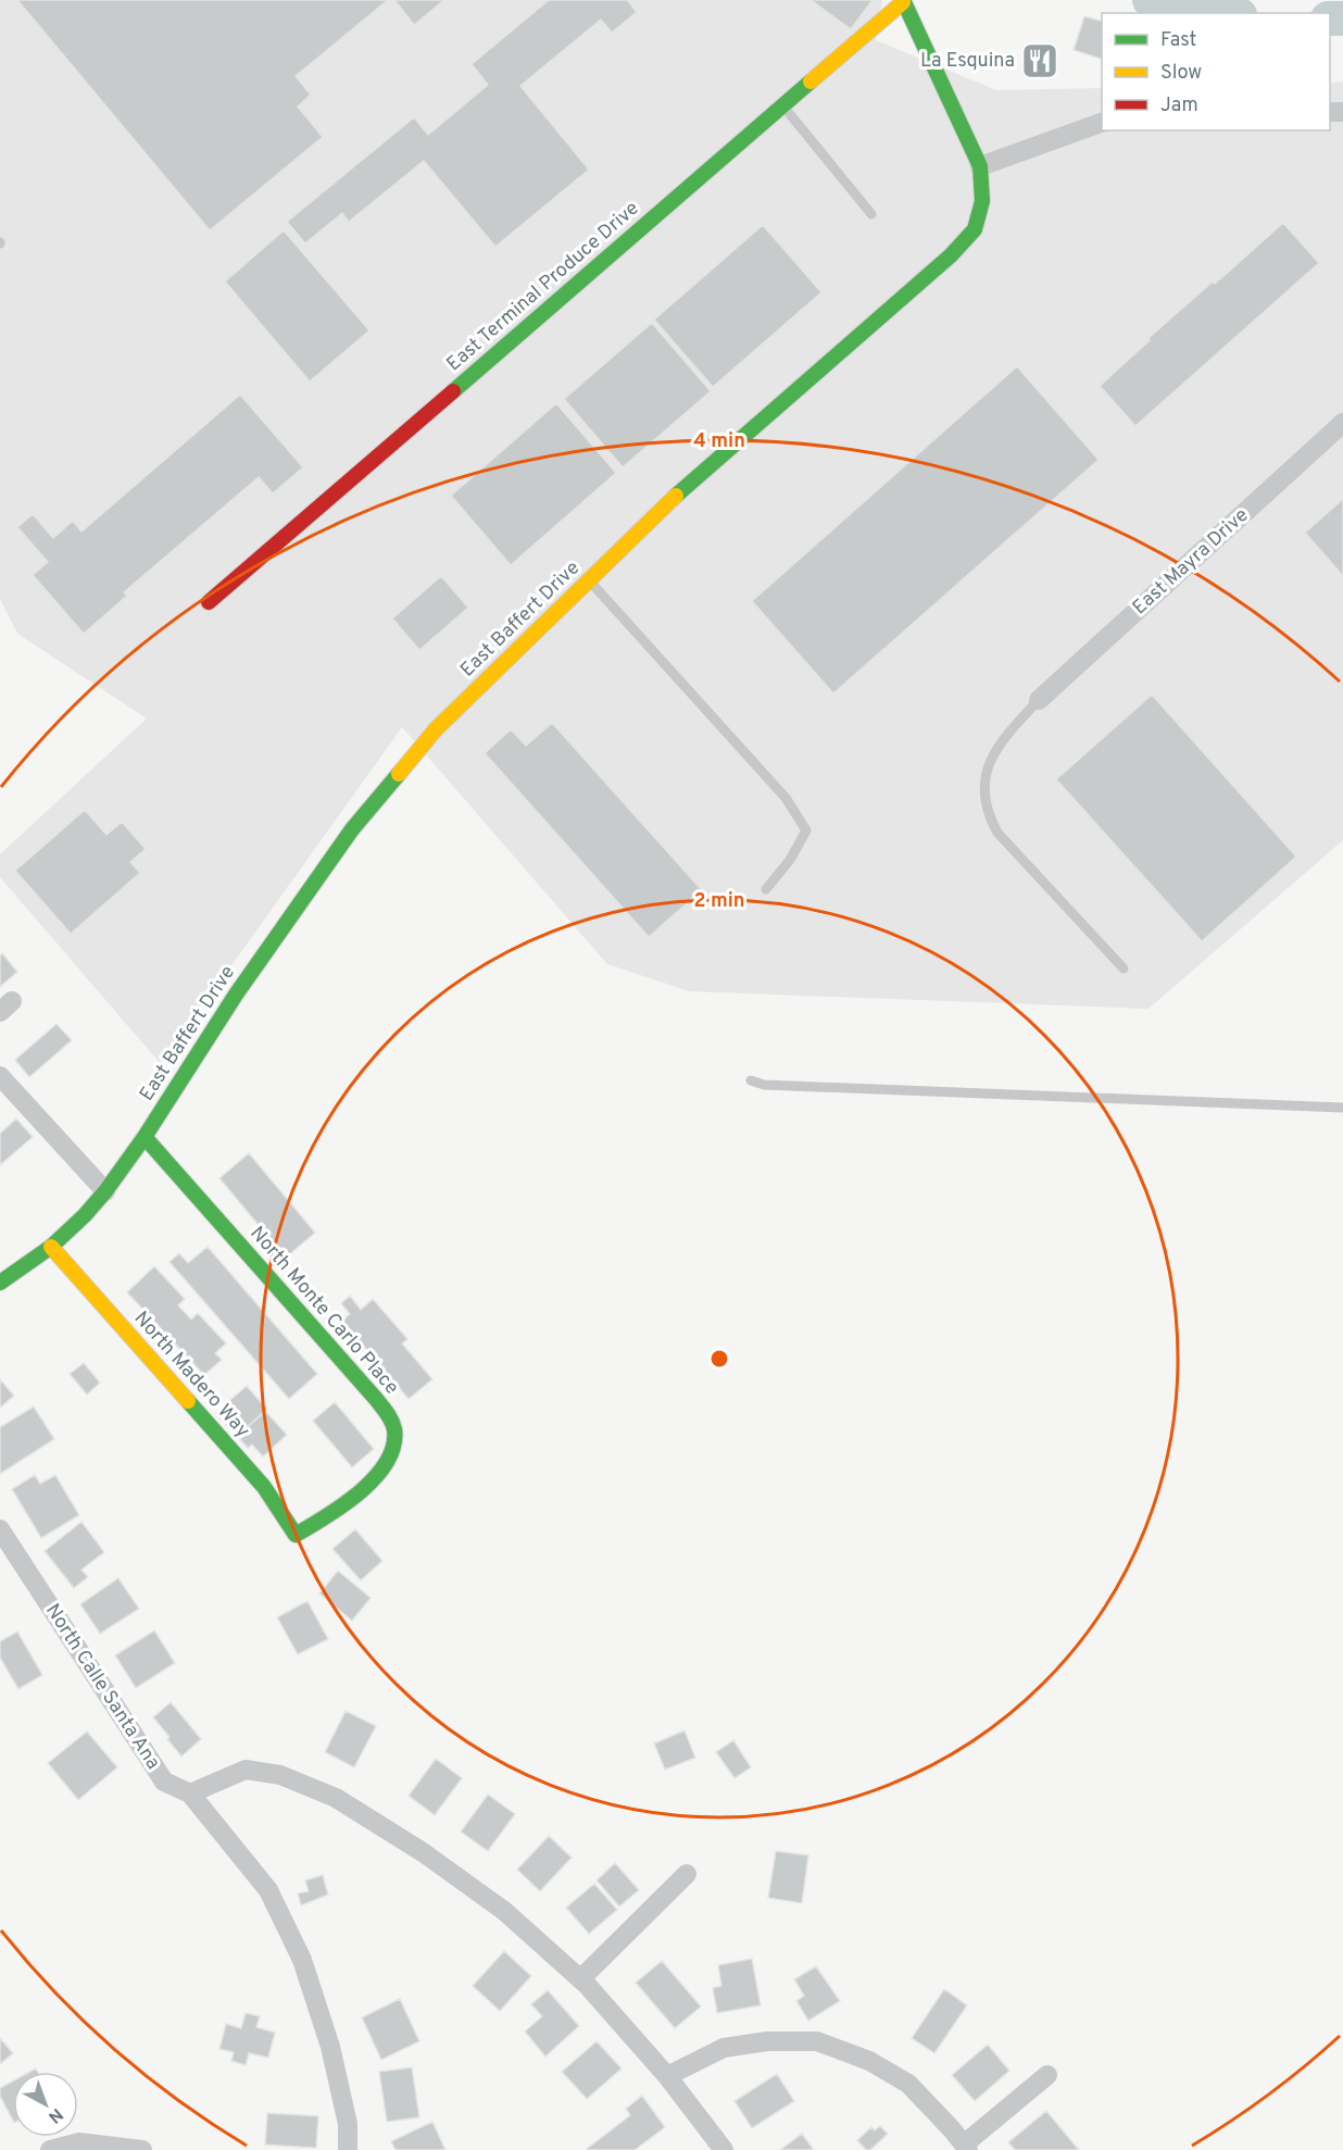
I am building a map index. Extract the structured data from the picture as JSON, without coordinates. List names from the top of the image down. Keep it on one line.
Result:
{"streets":{"street":["East Terminal Produce Drive","East Mayra Drive","East Baffert Drive","North Monte Carlo Place","North Madero Way","North Calle Santa Ana"]},"crossings":[["East Terminal Produce Drive","East Baffert Drive"],["East Baffert Drive","North Monte Carlo Place"],["East Baffert Drive","North Madero Way"],["North Monte Carlo Place","North Madero Way"]],"places":{"restaurant":["La Esquina"]},"legend":["Fast","Slow","Jam"],"north":"bottom right","rings":["4 min","2 min"]}
